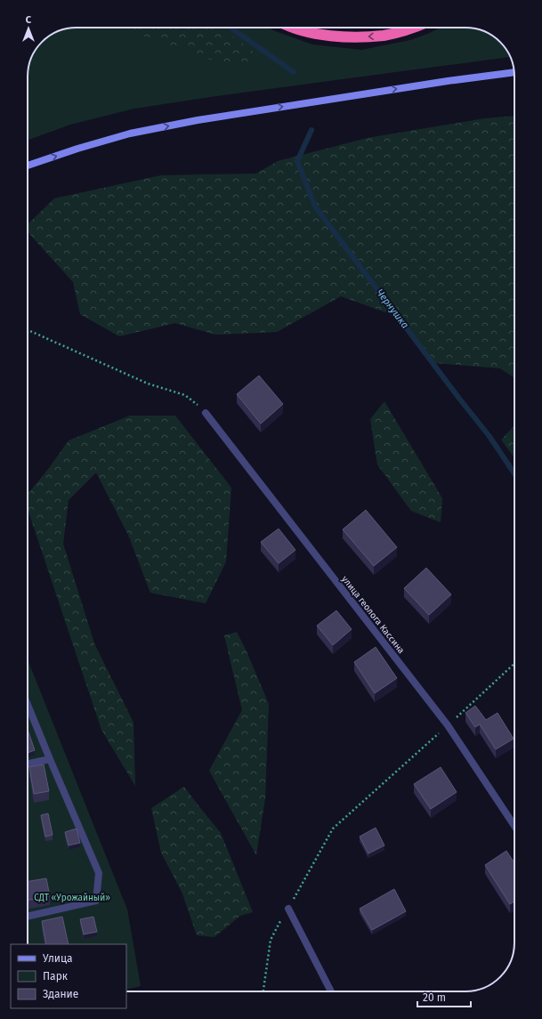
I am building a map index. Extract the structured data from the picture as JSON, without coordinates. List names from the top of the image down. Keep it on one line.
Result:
{"streets":{"street":["улица геолога Кассина"]},"water":["Чернушка"],"parks":["СДТ «Урожайный»"],"legend":["Улица","Парк","Здание"],"scale_bar":"20 m","north":"top"}
